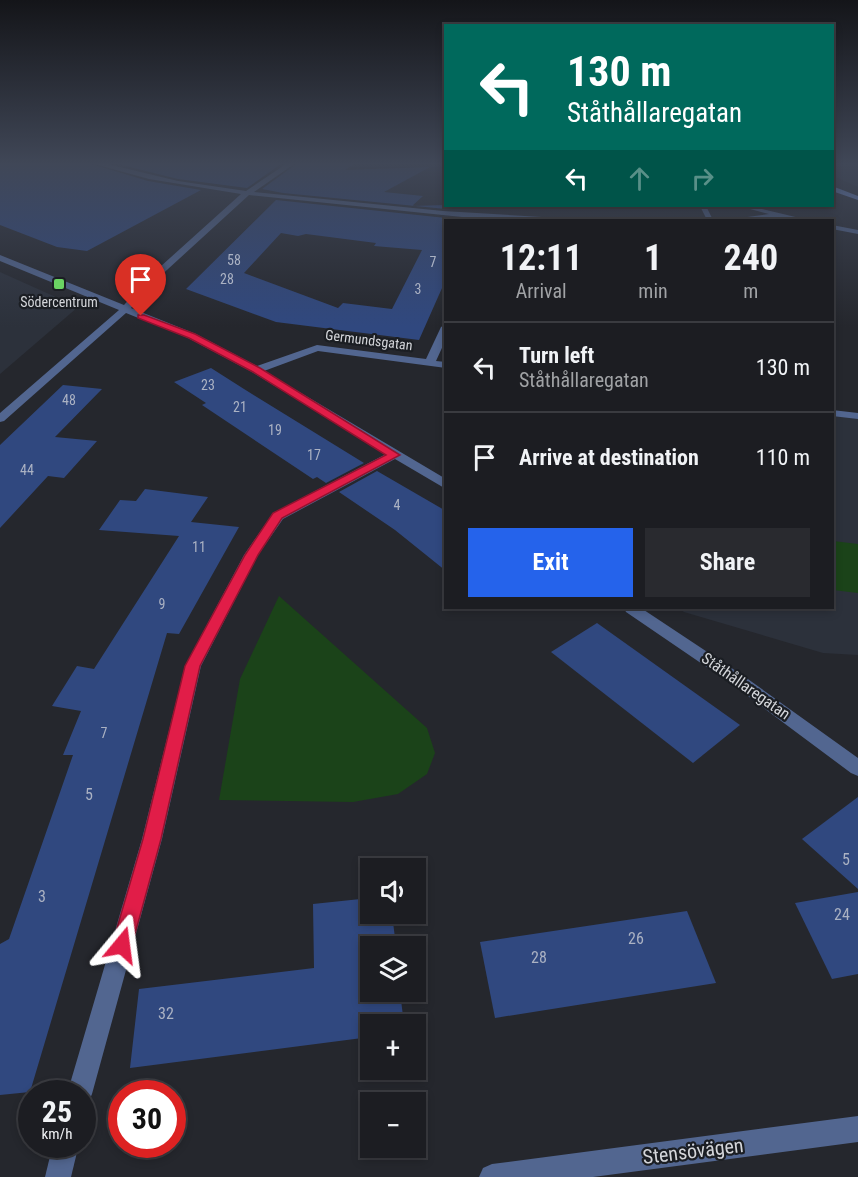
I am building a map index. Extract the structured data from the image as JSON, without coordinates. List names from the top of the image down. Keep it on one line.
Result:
{"streets":{"street":["Germundsgatan","Ståthållaregatan","Stensövägen"]},"places":{"transit":["Södercentrum"]},"house_numbers":["58","7","28","3","23","48","21","19","17","44","4","11","9","7","5","5","3","24","26","28","32"],"page":{"turn":["130 m","Ståthållaregatan"],"eta":["12:11","Arrival","1","min","240","m"],"list":[{"name":"Turn left","note":"Ståthållaregatan","value":"130 m"},{"name":"Arrive at destination","value":"110 m"}],"buttons":["Exit","Share"],"map_buttons":["+","−"],"speed":"25 km/h","limit":"30"}}
